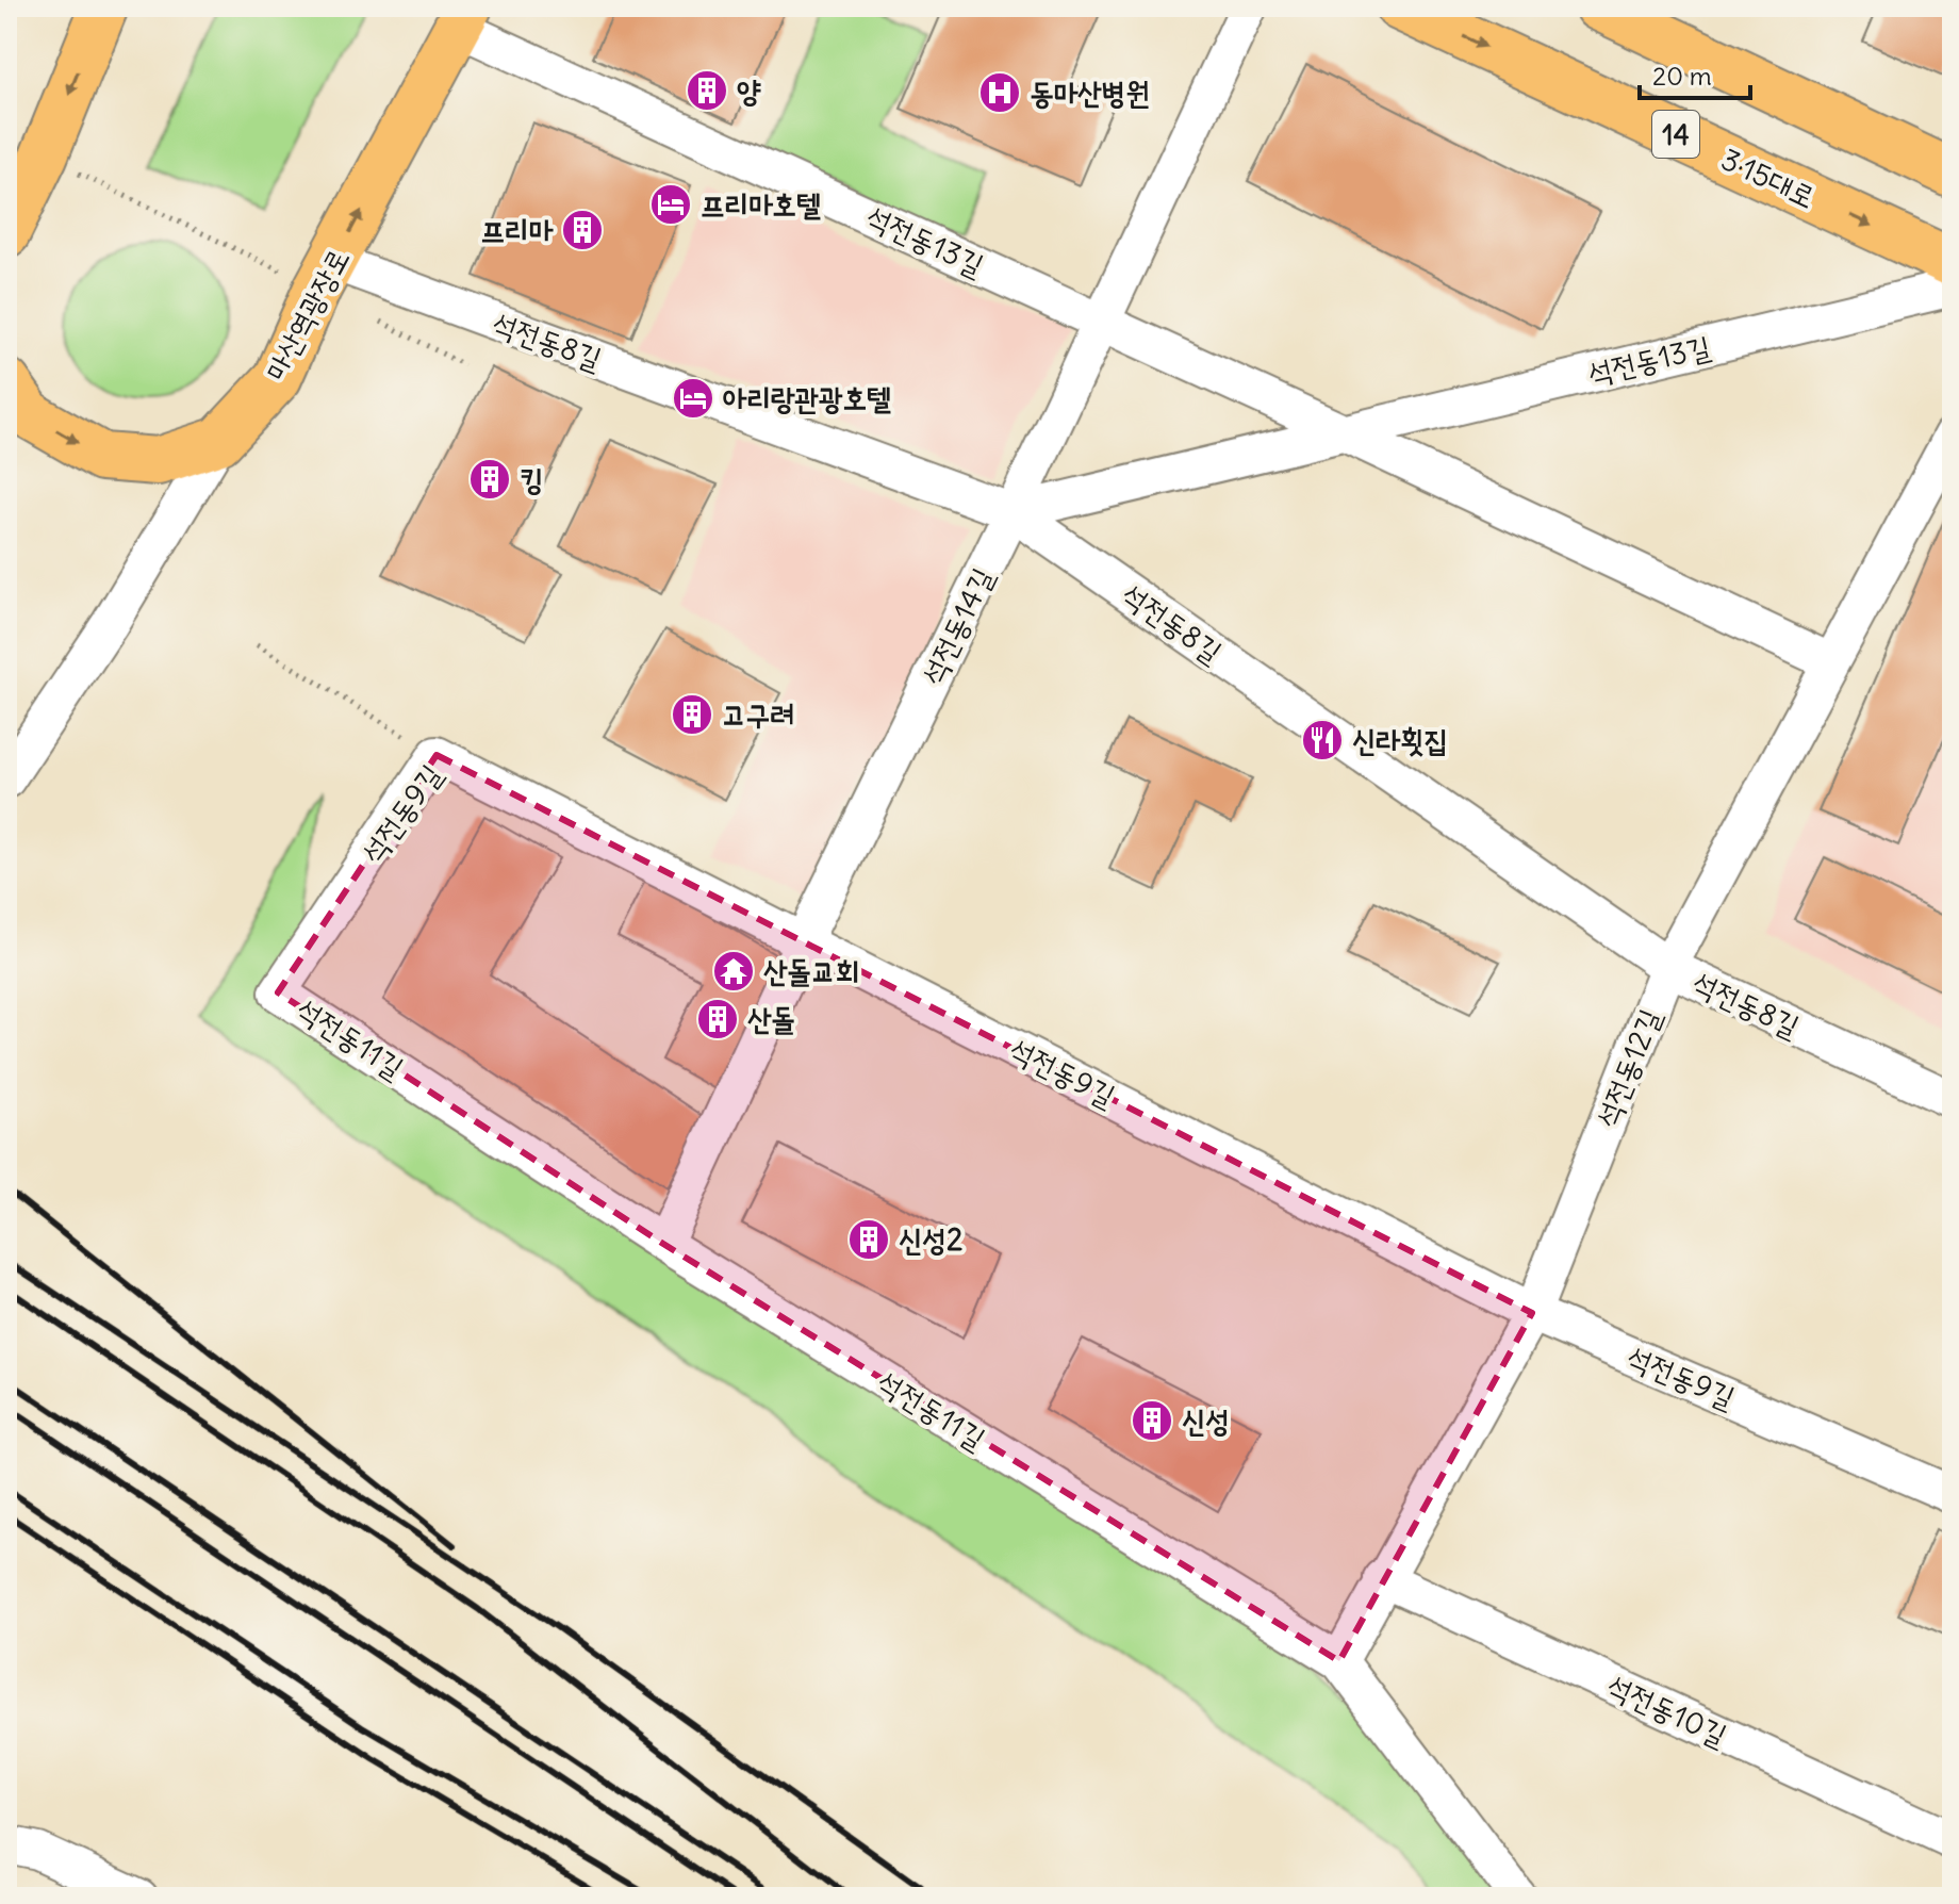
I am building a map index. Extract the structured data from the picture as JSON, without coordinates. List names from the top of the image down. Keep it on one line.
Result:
{"streets":{"main road":["14","3·15대로","마산역광장로"],"street":["석전동13길","석전동8길","석전동14길","석전동9길","석전동11길","석전동12길","석전동10길"]},"crossings":[["석전동13길","마산역광장로"],["석전동13길","석전동8길"],["석전동13길","석전동14길"],["석전동13길","석전동12길"],["마산역광장로","석전동8길"],["석전동8길","석전동14길"],["석전동8길","석전동12길"],["석전동14길","석전동9길"],["석전동14길","석전동11길"],["석전동9길","석전동11길"],["석전동9길","석전동12길"],["석전동11길","석전동12길"],["석전동12길","석전동10길"]],"places":{"building":["양","프리마","킹","고구려","산돌","신성2","신성"],"hospital":["동마산병원"],"hotel":["프리마호텔","아리랑관광호텔"],"restaurant":["신라횟집"],"temple":["산돌교회"]},"scale_bar":"20 m"}
